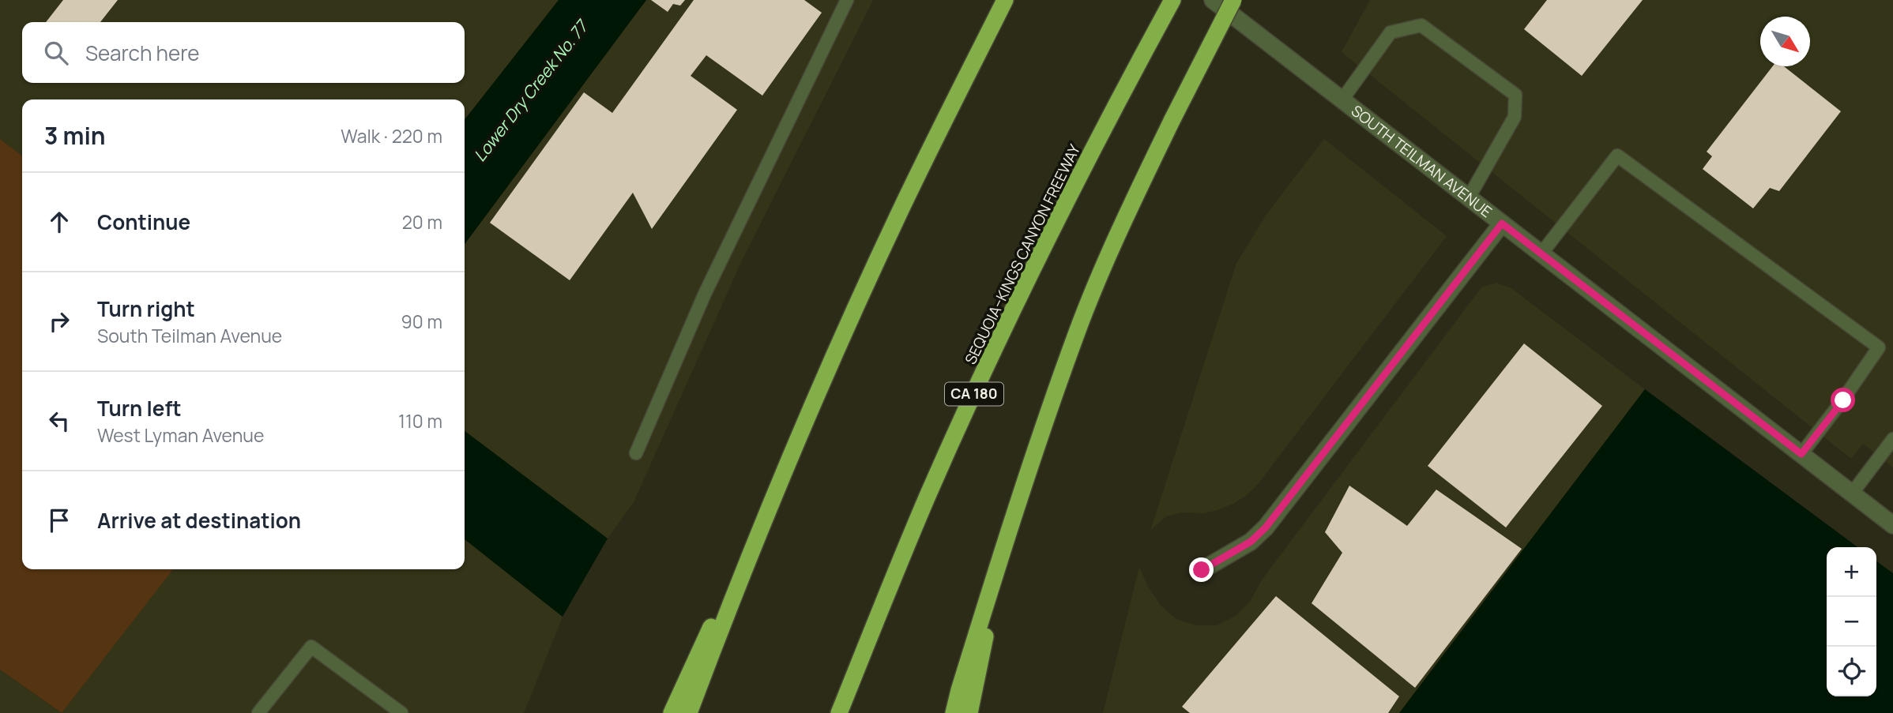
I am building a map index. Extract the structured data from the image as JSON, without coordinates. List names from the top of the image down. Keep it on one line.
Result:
{"streets":{"highway":["SEQUOIA–KINGS CANYON FREEWAY","CA 180"],"street":["SOUTH TEILMAN AVENUE"]},"water":["Lower Dry Creek No. 77"],"north":"bottom right","page":{"search":"Search here","heading":["3 min","Walk · 220 m"],"list":[["Continue","20 m"],["Turn right","South Teilman Avenue","90 m"],["Turn left","West Lyman Avenue","110 m"],"Arrive at destination"],"map_buttons":["+","−"]}}
